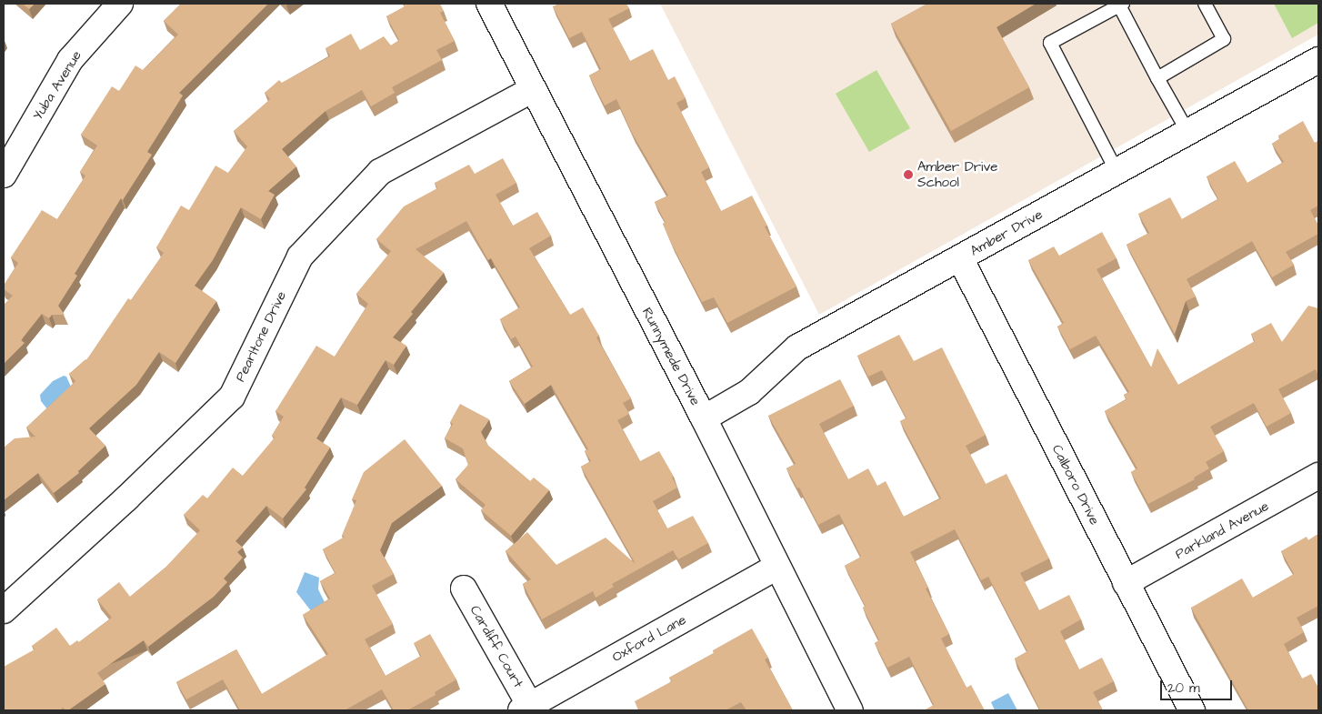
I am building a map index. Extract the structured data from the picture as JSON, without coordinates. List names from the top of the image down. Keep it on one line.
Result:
{"streets":{"street":["Yuba Avenue","Amber Drive","Pearltone Drive","Runnymede Drive","Calboro Drive","Parkland Avenue","Oxford Lane","Cardiff Court"]},"crossings":[["Amber Drive","Runnymede Drive"],["Amber Drive","Calboro Drive"],["Pearltone Drive","Runnymede Drive"],["Runnymede Drive","Oxford Lane"],["Calboro Drive","Parkland Avenue"],["Oxford Lane","Cardiff Court"]],"places":["Amber Drive School"],"scale_bar":"20 m"}
